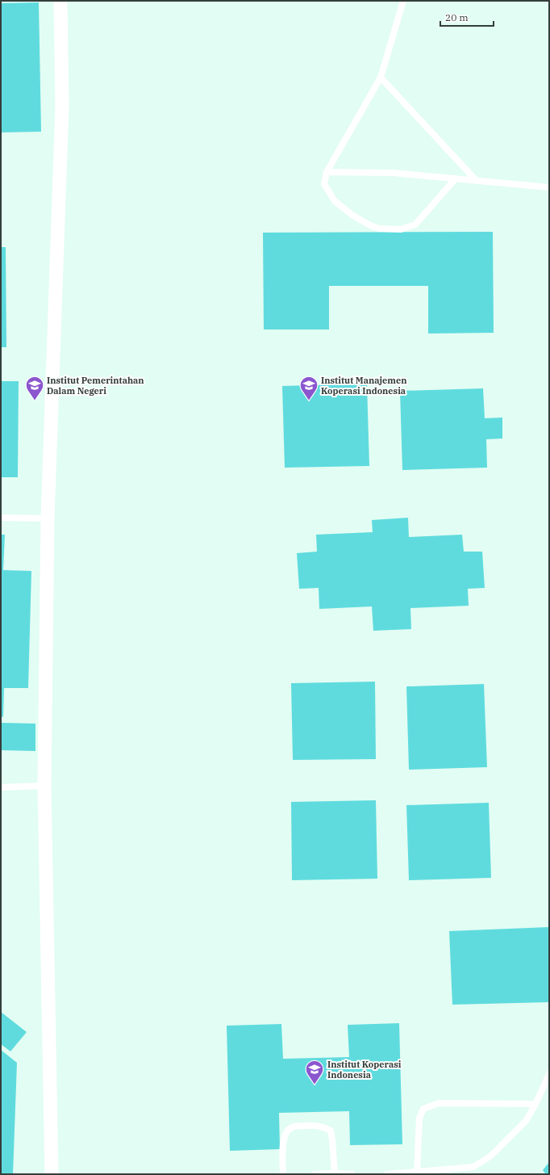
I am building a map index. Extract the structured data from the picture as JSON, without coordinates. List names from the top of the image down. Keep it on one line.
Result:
{"places":{"school or university":["Institut Pemerintahan Dalam Negeri","Institut Manajemen Koperasi Indonesia","Institut Koperasi Indonesia"]},"scale_bar":"20 m"}
